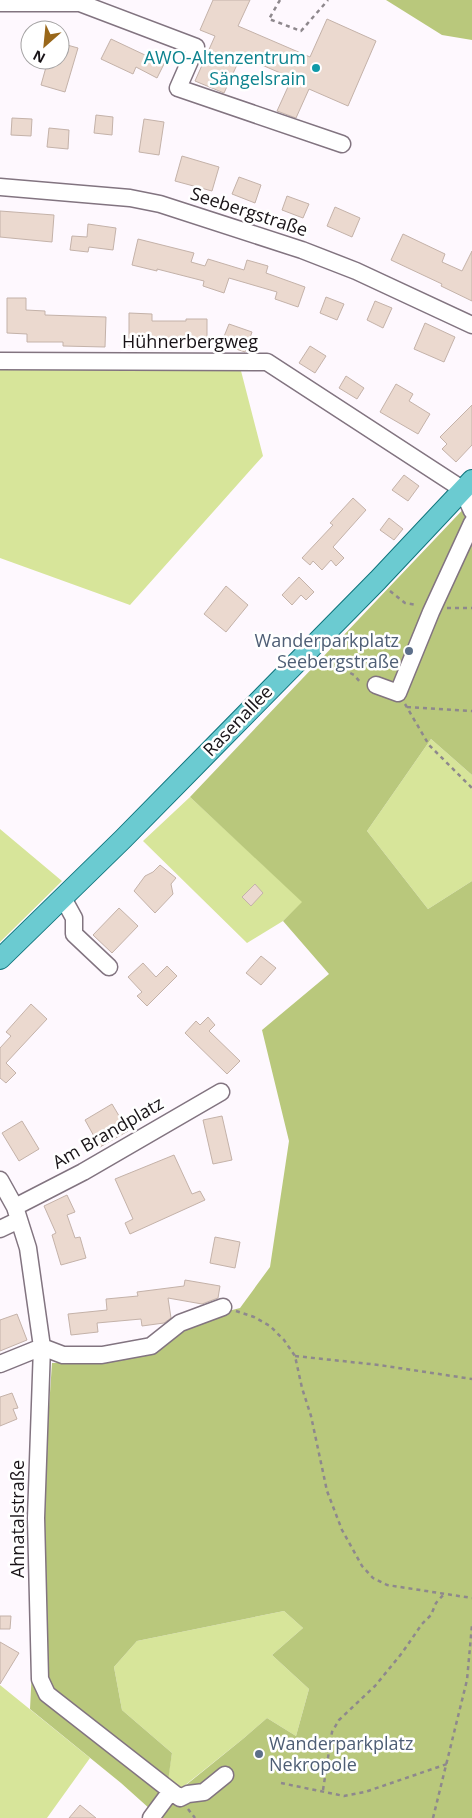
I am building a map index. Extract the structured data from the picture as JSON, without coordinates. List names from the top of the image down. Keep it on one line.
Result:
{"streets":{"main road":["Rasenallee"],"street":["Seebergstraße","Hühnerbergweg","Am Brandplatz","Ahnatalstraße"]},"crossings":[["Hühnerbergweg","Rasenallee"],["Am Brandplatz","Ahnatalstraße"]],"places":["AWO-Altenzentrum Sängelsrain","Wanderparkplatz Seebergstraße","Wanderparkplatz Nekropole"],"north":"bottom left"}
